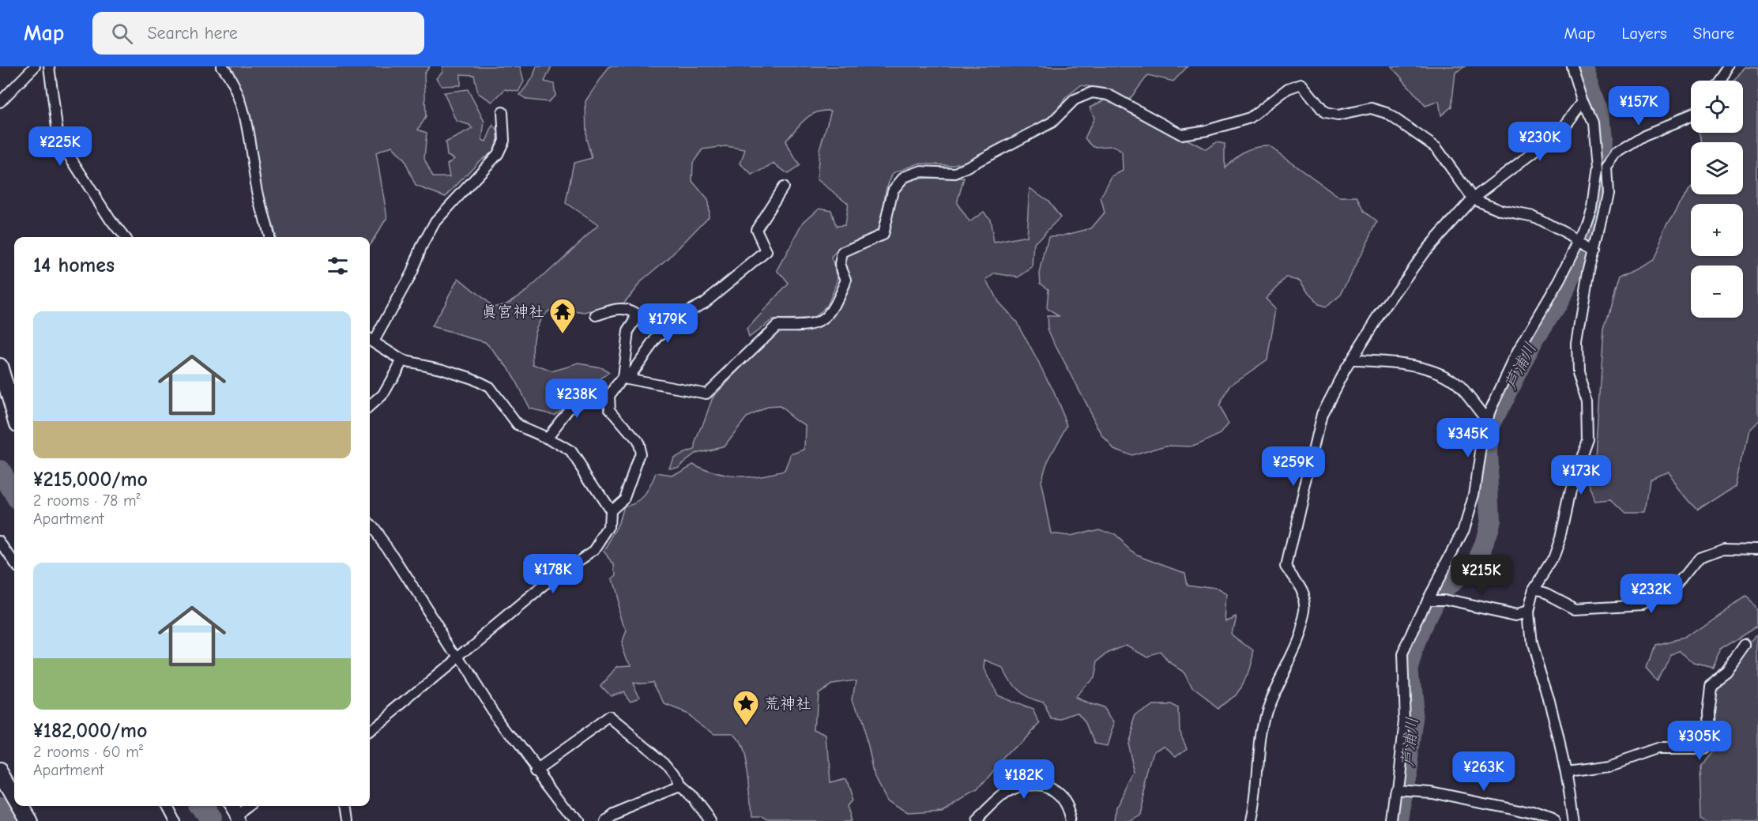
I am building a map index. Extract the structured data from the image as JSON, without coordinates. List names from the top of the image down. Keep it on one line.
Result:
{"water":["芦浦川"],"places":{"temple":["眞宮神社"],"place":["荒神社"]},"page":{"header":"Map","search":"Search here","nav":["Map","Layers","Share"],"map_buttons":["+","−"],"price":["¥157K","¥230K","¥225K","¥179K","¥238K","¥345K","¥259K","¥173K","¥178K","¥215K","¥232K","¥305K","¥263K","¥182K"],"heading":"14 homes","list":[{"name":"¥215,000/mo","note":"2 rooms · 78 m² · Apartment"},{"name":"¥182,000/mo","note":"2 rooms · 60 m² · Apartment"}]}}
